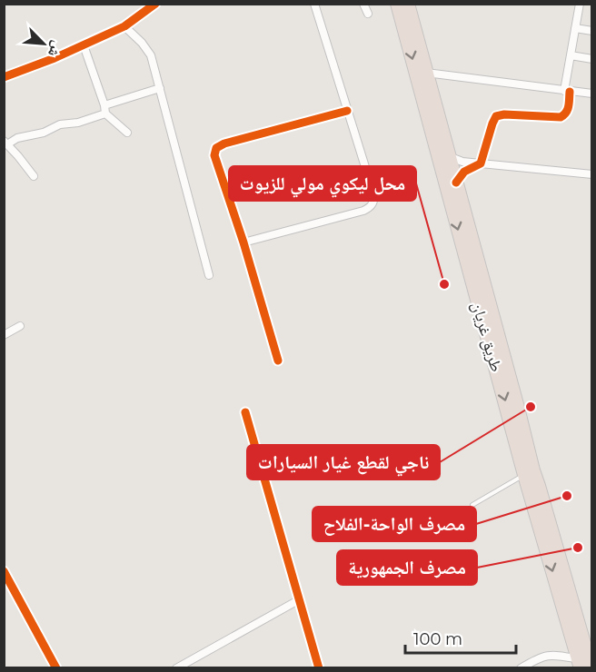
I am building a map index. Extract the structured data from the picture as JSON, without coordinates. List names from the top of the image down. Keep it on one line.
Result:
{"streets":{"highway":["طريق غريان"]},"places":["محل ليكوي مولي للزيوت","ناجي لقطع غيار السيارات","مصرف الواحة-الفلاح","مصرف الجمهورية"],"scale_bar":"100 m","north":"bottom right"}
